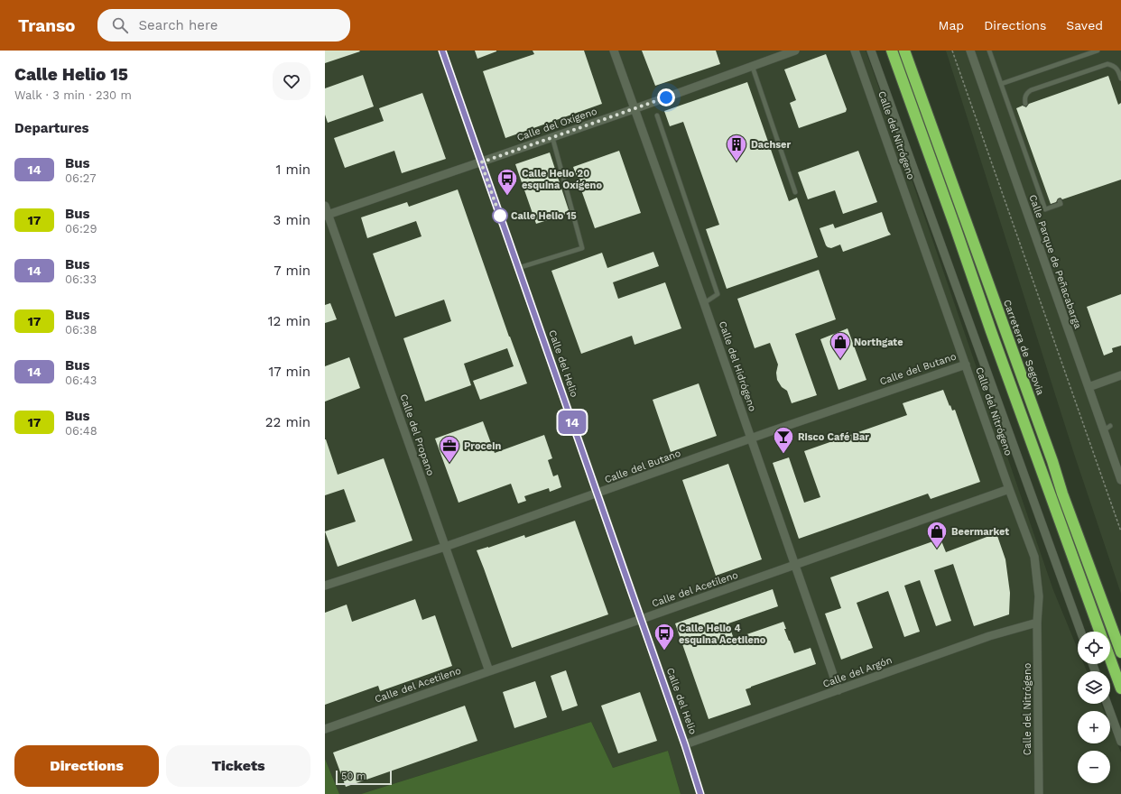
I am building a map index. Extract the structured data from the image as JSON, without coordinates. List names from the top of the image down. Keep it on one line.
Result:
{"streets":{"highway":["Carretera de Segovia"],"street":["Calle del Oxígeno","Calle del Nitrógeno","Calle Parque de Peñacabarga","Calle del Helio","Calle del Hidrógeno","Calle del Butano","Calle del Propano","Calle del Acetileno","Calle del Argón"]},"crossings":[["Calle del Oxígeno","Calle del Helio"],["Calle del Oxígeno","Calle del Hidrógeno"],["Calle del Oxígeno","Calle del Propano"],["Calle del Nitrógeno","Calle del Butano"],["Calle del Nitrógeno","Calle del Acetileno"],["Calle del Nitrógeno","Calle del Argón"],["Calle del Helio","Calle del Butano"],["Calle del Helio","Calle del Acetileno"],["Calle del Helio","Calle del Argón"],["Calle del Hidrógeno","Calle del Butano"],["Calle del Hidrógeno","Calle del Acetileno"],["Calle del Hidrógeno","Calle del Argón"],["Calle del Butano","Calle del Propano"],["Calle del Propano","Calle del Acetileno"]],"places":{"building":["Dachser"],"bus stop":["Calle Helio 20 esquina Oxígeno","Calle Helio 4 esquina Acetileno"],"other":["Calle Helio 15"],"shop":["Northgate","Beermarket"],"bar":["Risco Café Bar"],"office":["Procein"]},"lines":["bus line 14"],"scale_bar":"50 m","page":{"header":"Transo","search":"Search here","nav":["Map","Directions","Saved"],"heading":[["Calle Helio 15","Walk · 3 min · 230 m"],"Departures"],"on_map":"14","list":[{"mark":"14","name":"Bus","note":"06:27","value":"1 min"},{"mark":"17","name":"Bus","note":"06:29","value":"3 min"},{"mark":"14","name":"Bus","note":"06:33","value":"7 min"},{"mark":"17","name":"Bus","note":"06:38","value":"12 min"},{"mark":"14","name":"Bus","note":"06:43","value":"17 min"},{"mark":"17","name":"Bus","note":"06:48","value":"22 min"}],"map_buttons":["+","−"],"buttons":["Directions","Tickets"],"scale":"50 m"}}
